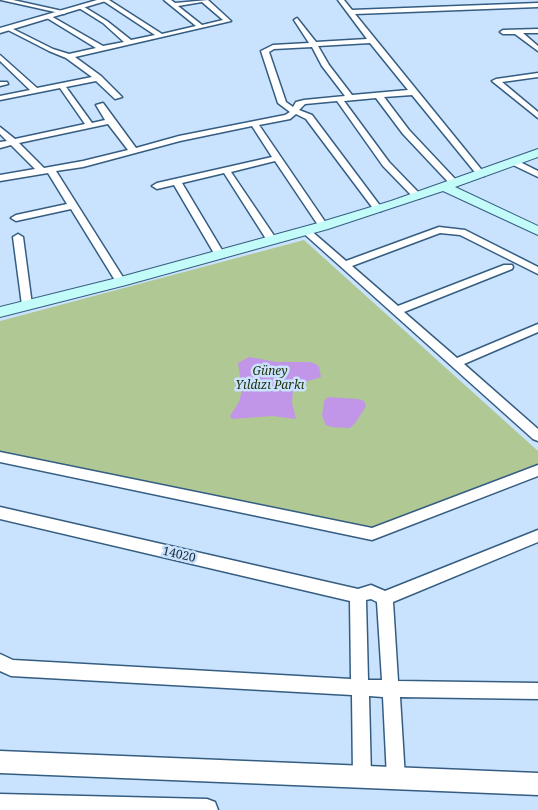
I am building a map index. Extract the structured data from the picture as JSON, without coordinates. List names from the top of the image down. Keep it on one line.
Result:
{"streets":{"street":["14020"]},"parks":["Güney Yıldızı Parkı"]}
